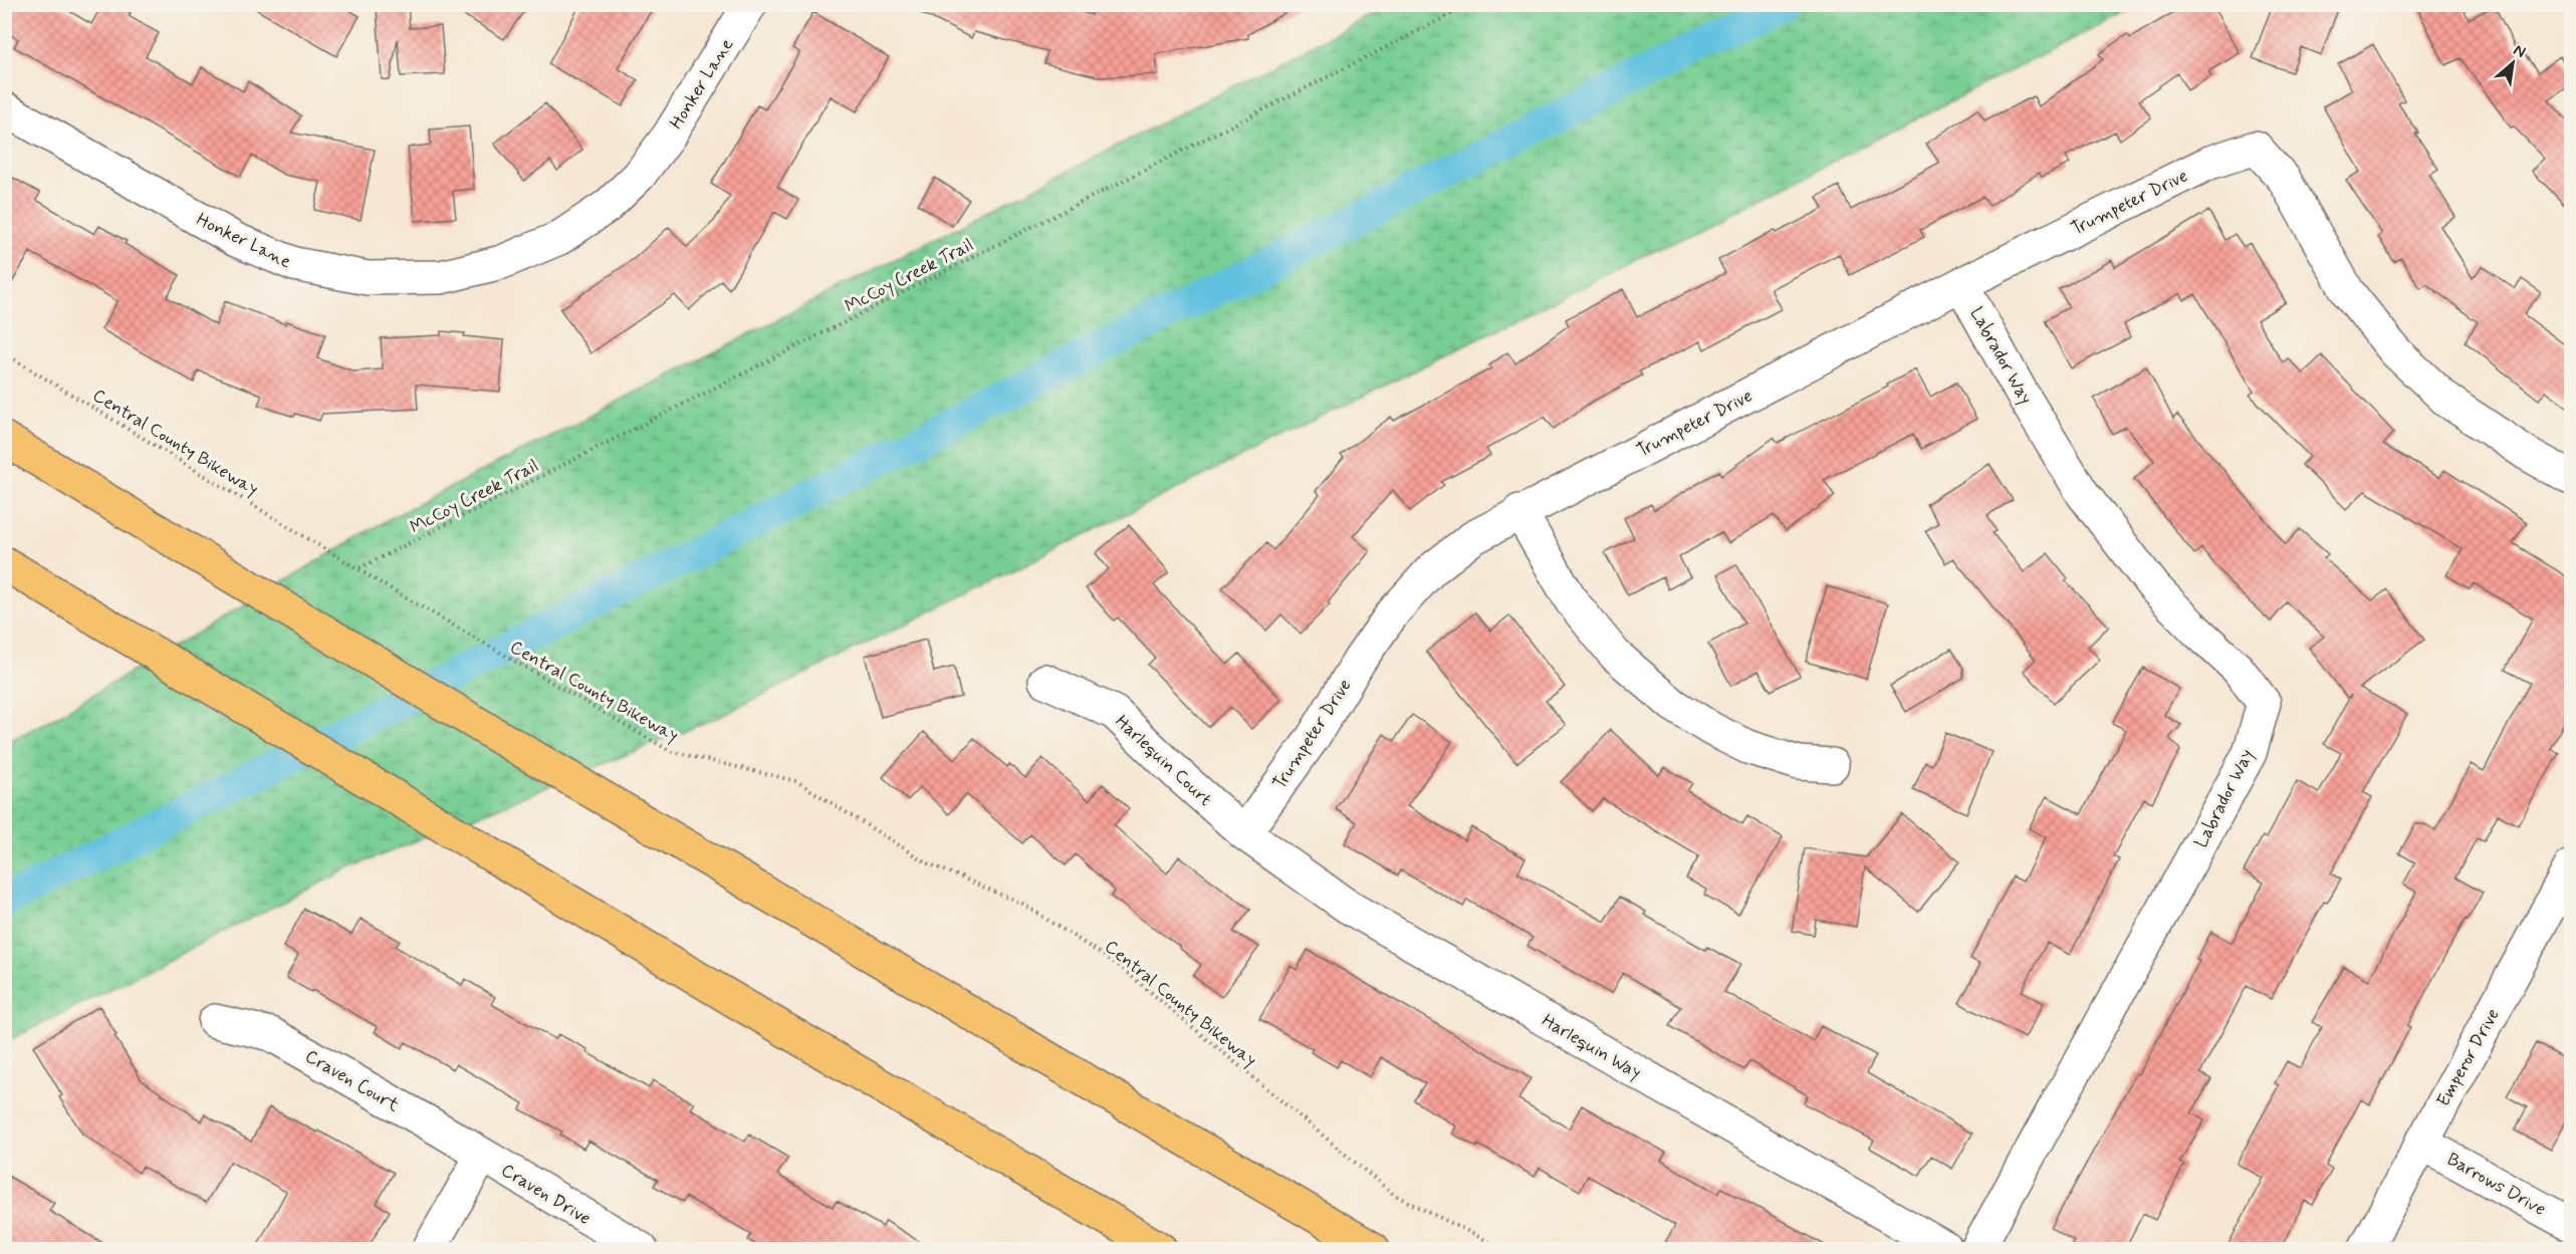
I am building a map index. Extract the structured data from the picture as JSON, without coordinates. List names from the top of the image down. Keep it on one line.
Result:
{"streets":{"street":["Honker Lane","Trumpeter Drive","Labrador Way","Harlequin Court","Harlequin Way","Emperor Drive","Craven Court","Barrows Drive","Craven Drive"],"path":["McCoy Creek Trail","Central County Bikeway"]},"crossings":[["Trumpeter Drive","Labrador Way"],["Trumpeter Drive","Harlequin Court"],["Trumpeter Drive","Harlequin Way"],["McCoy Creek Trail","Central County Bikeway"],["Harlequin Court","Harlequin Way"],["Emperor Drive","Barrows Drive"],["Craven Court","Craven Drive"]],"north":"top right"}
